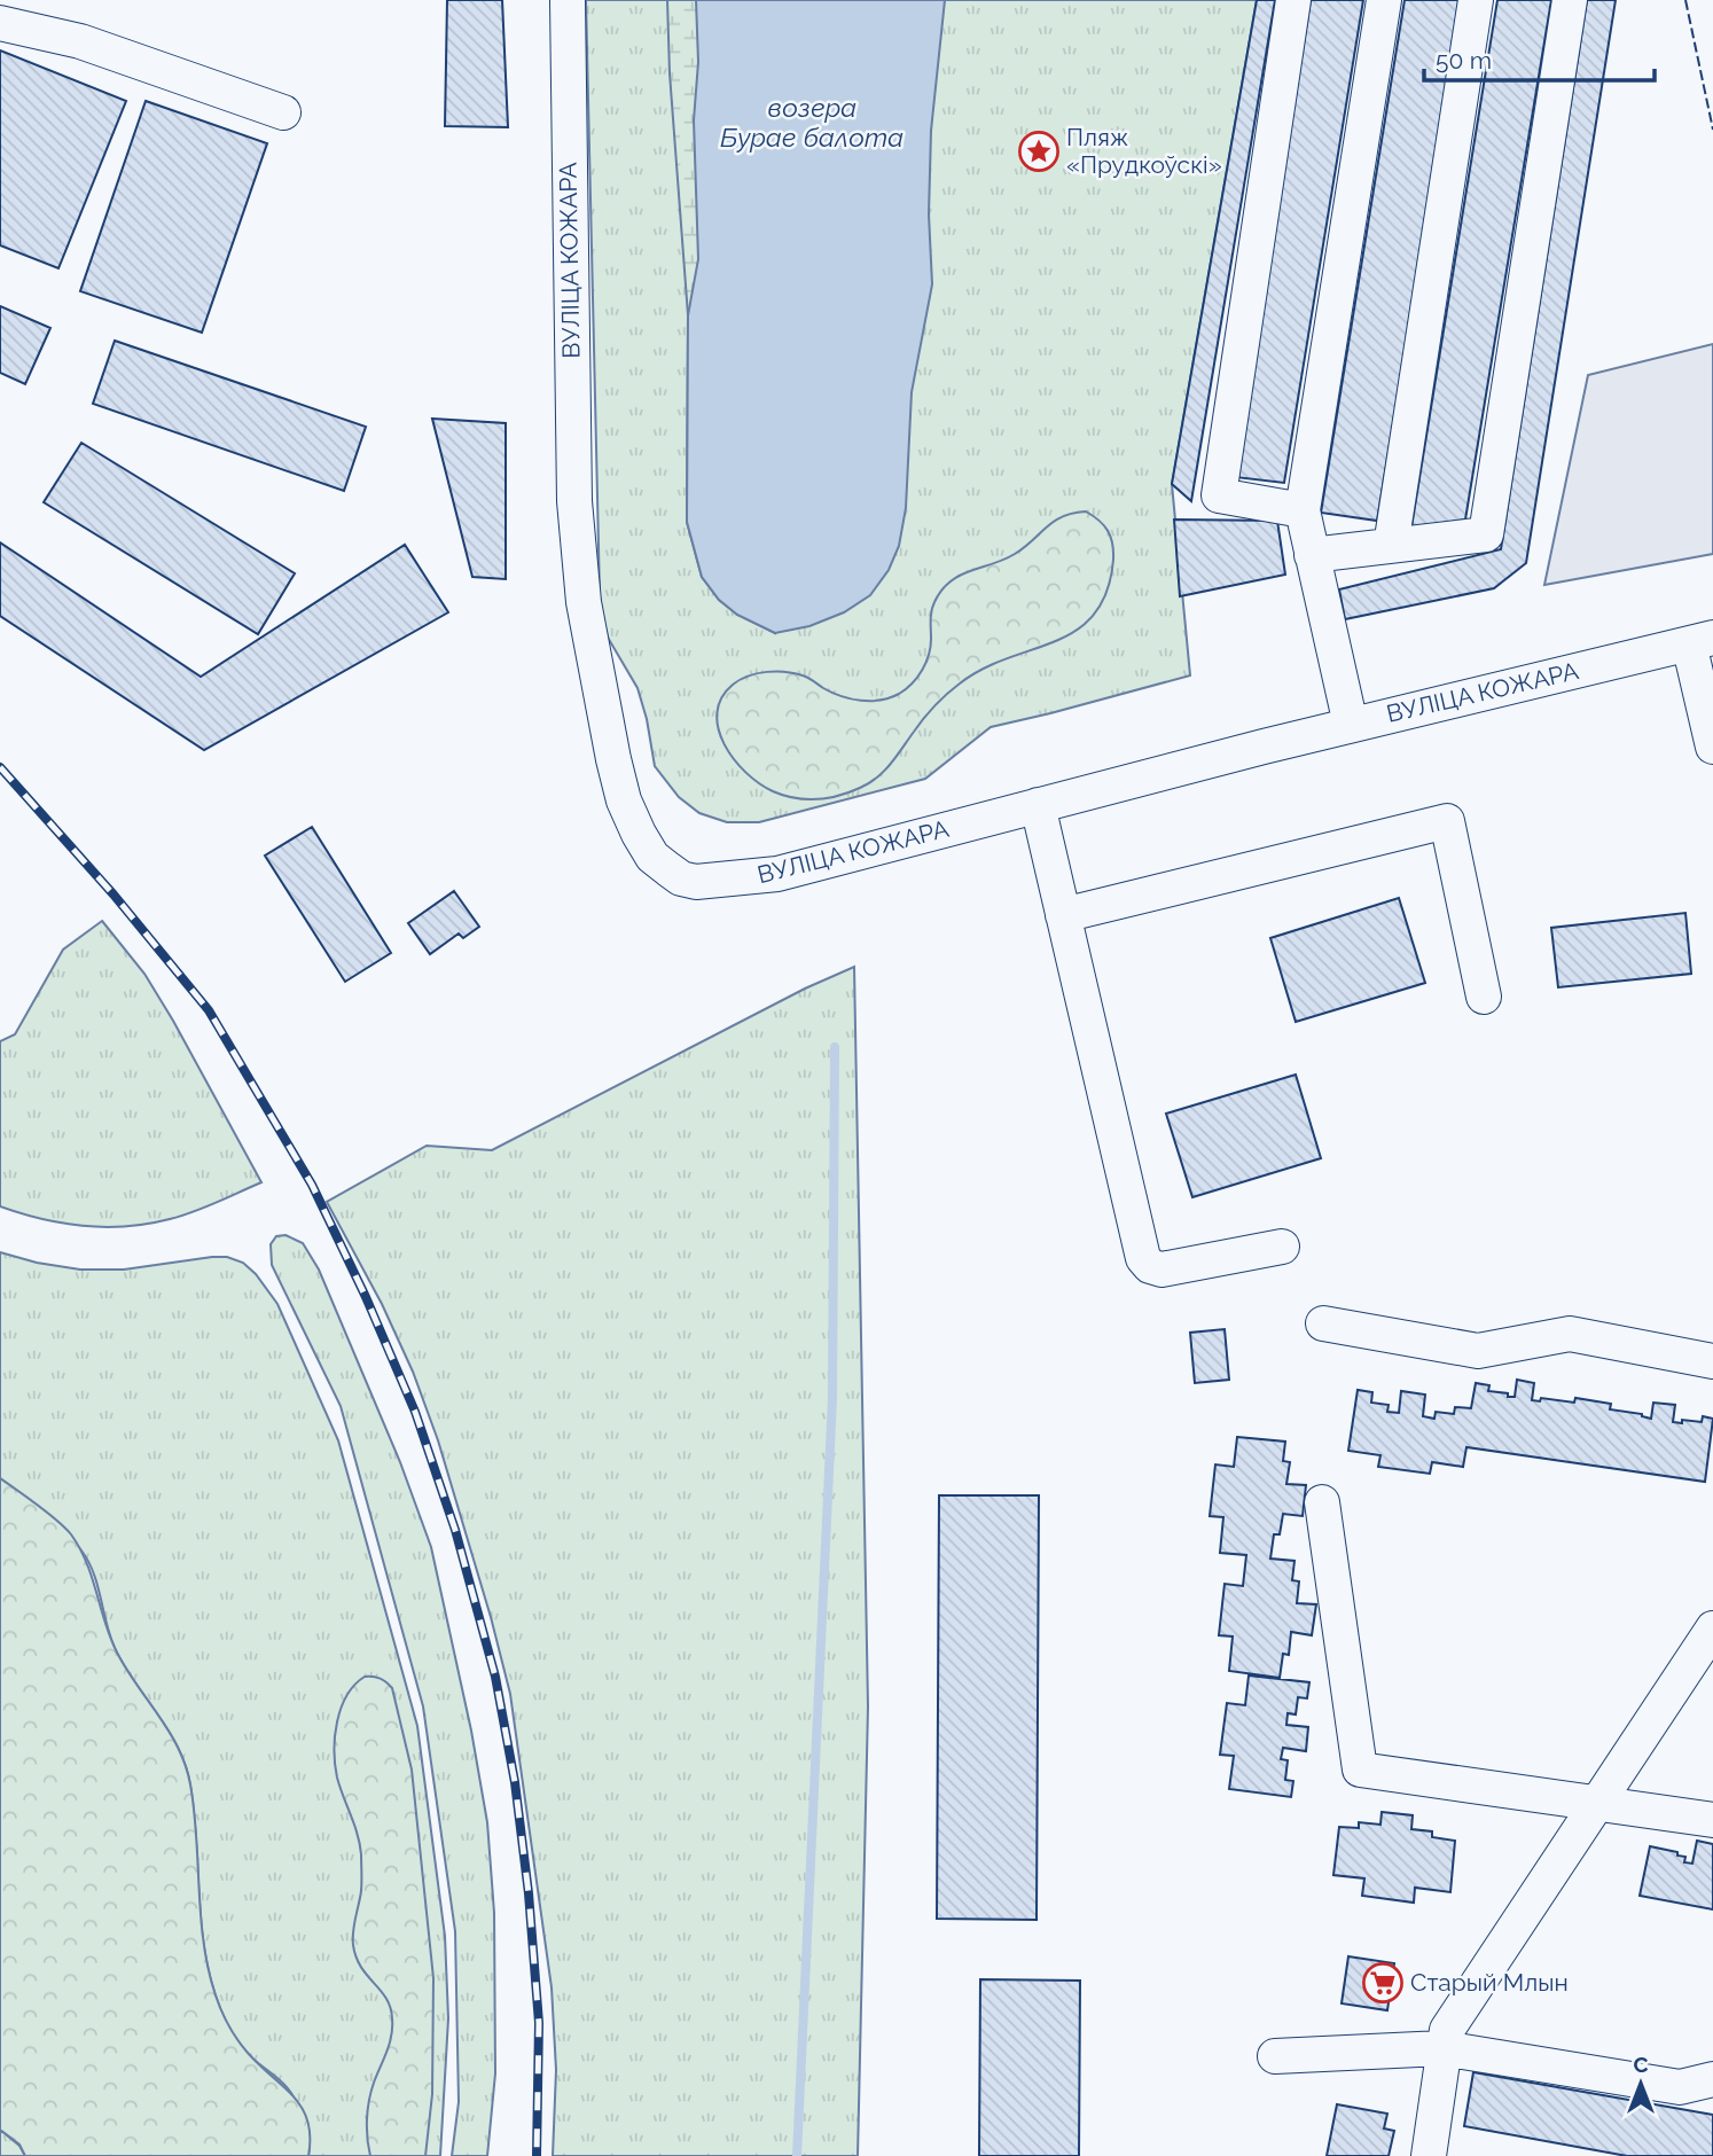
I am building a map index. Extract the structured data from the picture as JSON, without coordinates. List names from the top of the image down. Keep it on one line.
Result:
{"streets":{"street":["ВУЛІЦА КОЖАРА"]},"water":["возера Бурае балота"],"places":{"place":["Пляж «Прудкоўскі»"],"supermarket":["Старый Млын"]},"scale_bar":"50 m","north":"top"}
